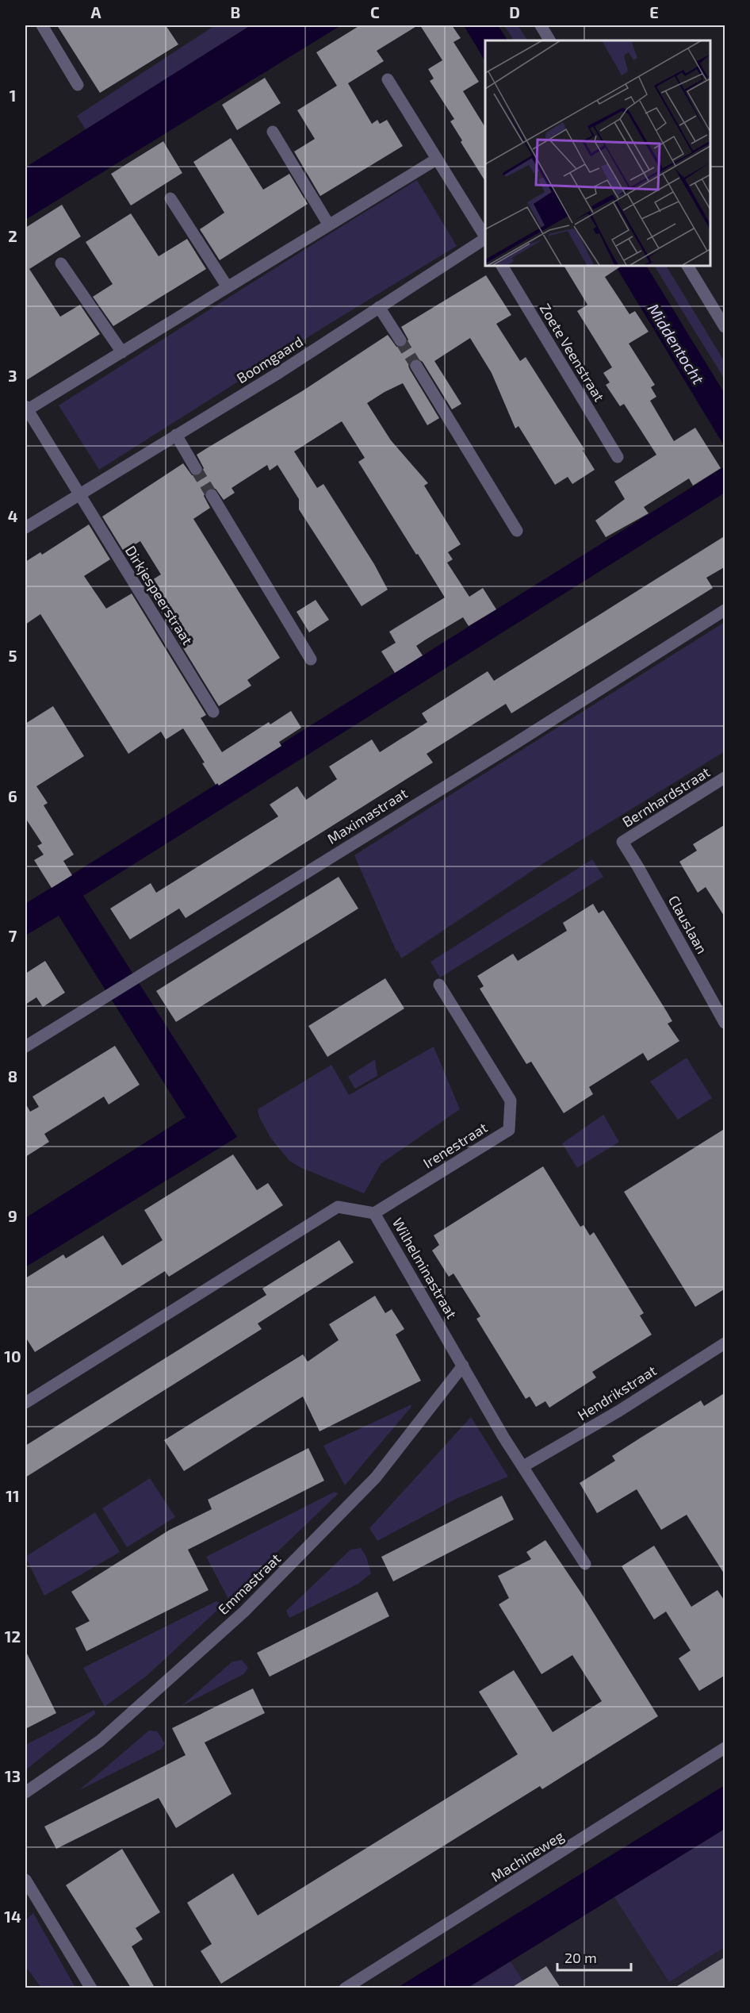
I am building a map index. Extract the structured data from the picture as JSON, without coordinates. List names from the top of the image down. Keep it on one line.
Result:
{"streets":{"street":["Zoete Veenstraat","Boomgaard","Dirkjespeerstraat","Bernhardstraat","Maximastraat","Clauslaan","Irenestraat","Wilhelminastraat","Hendrikstraat","Emmastraat","Machineweg"]},"crossings":[["Boomgaard","Dirkjespeerstraat"],["Bernhardstraat","Clauslaan"],["Irenestraat","Wilhelminastraat"],["Wilhelminastraat","Hendrikstraat"],["Wilhelminastraat","Emmastraat"]],"water":["Middentocht"],"scale_bar":"20 m","grid":{"columns":["A","B","C","D","E"],"rows":["1","2","3","4","5","6","7","8","9","10","11","12","13","14"]}}
